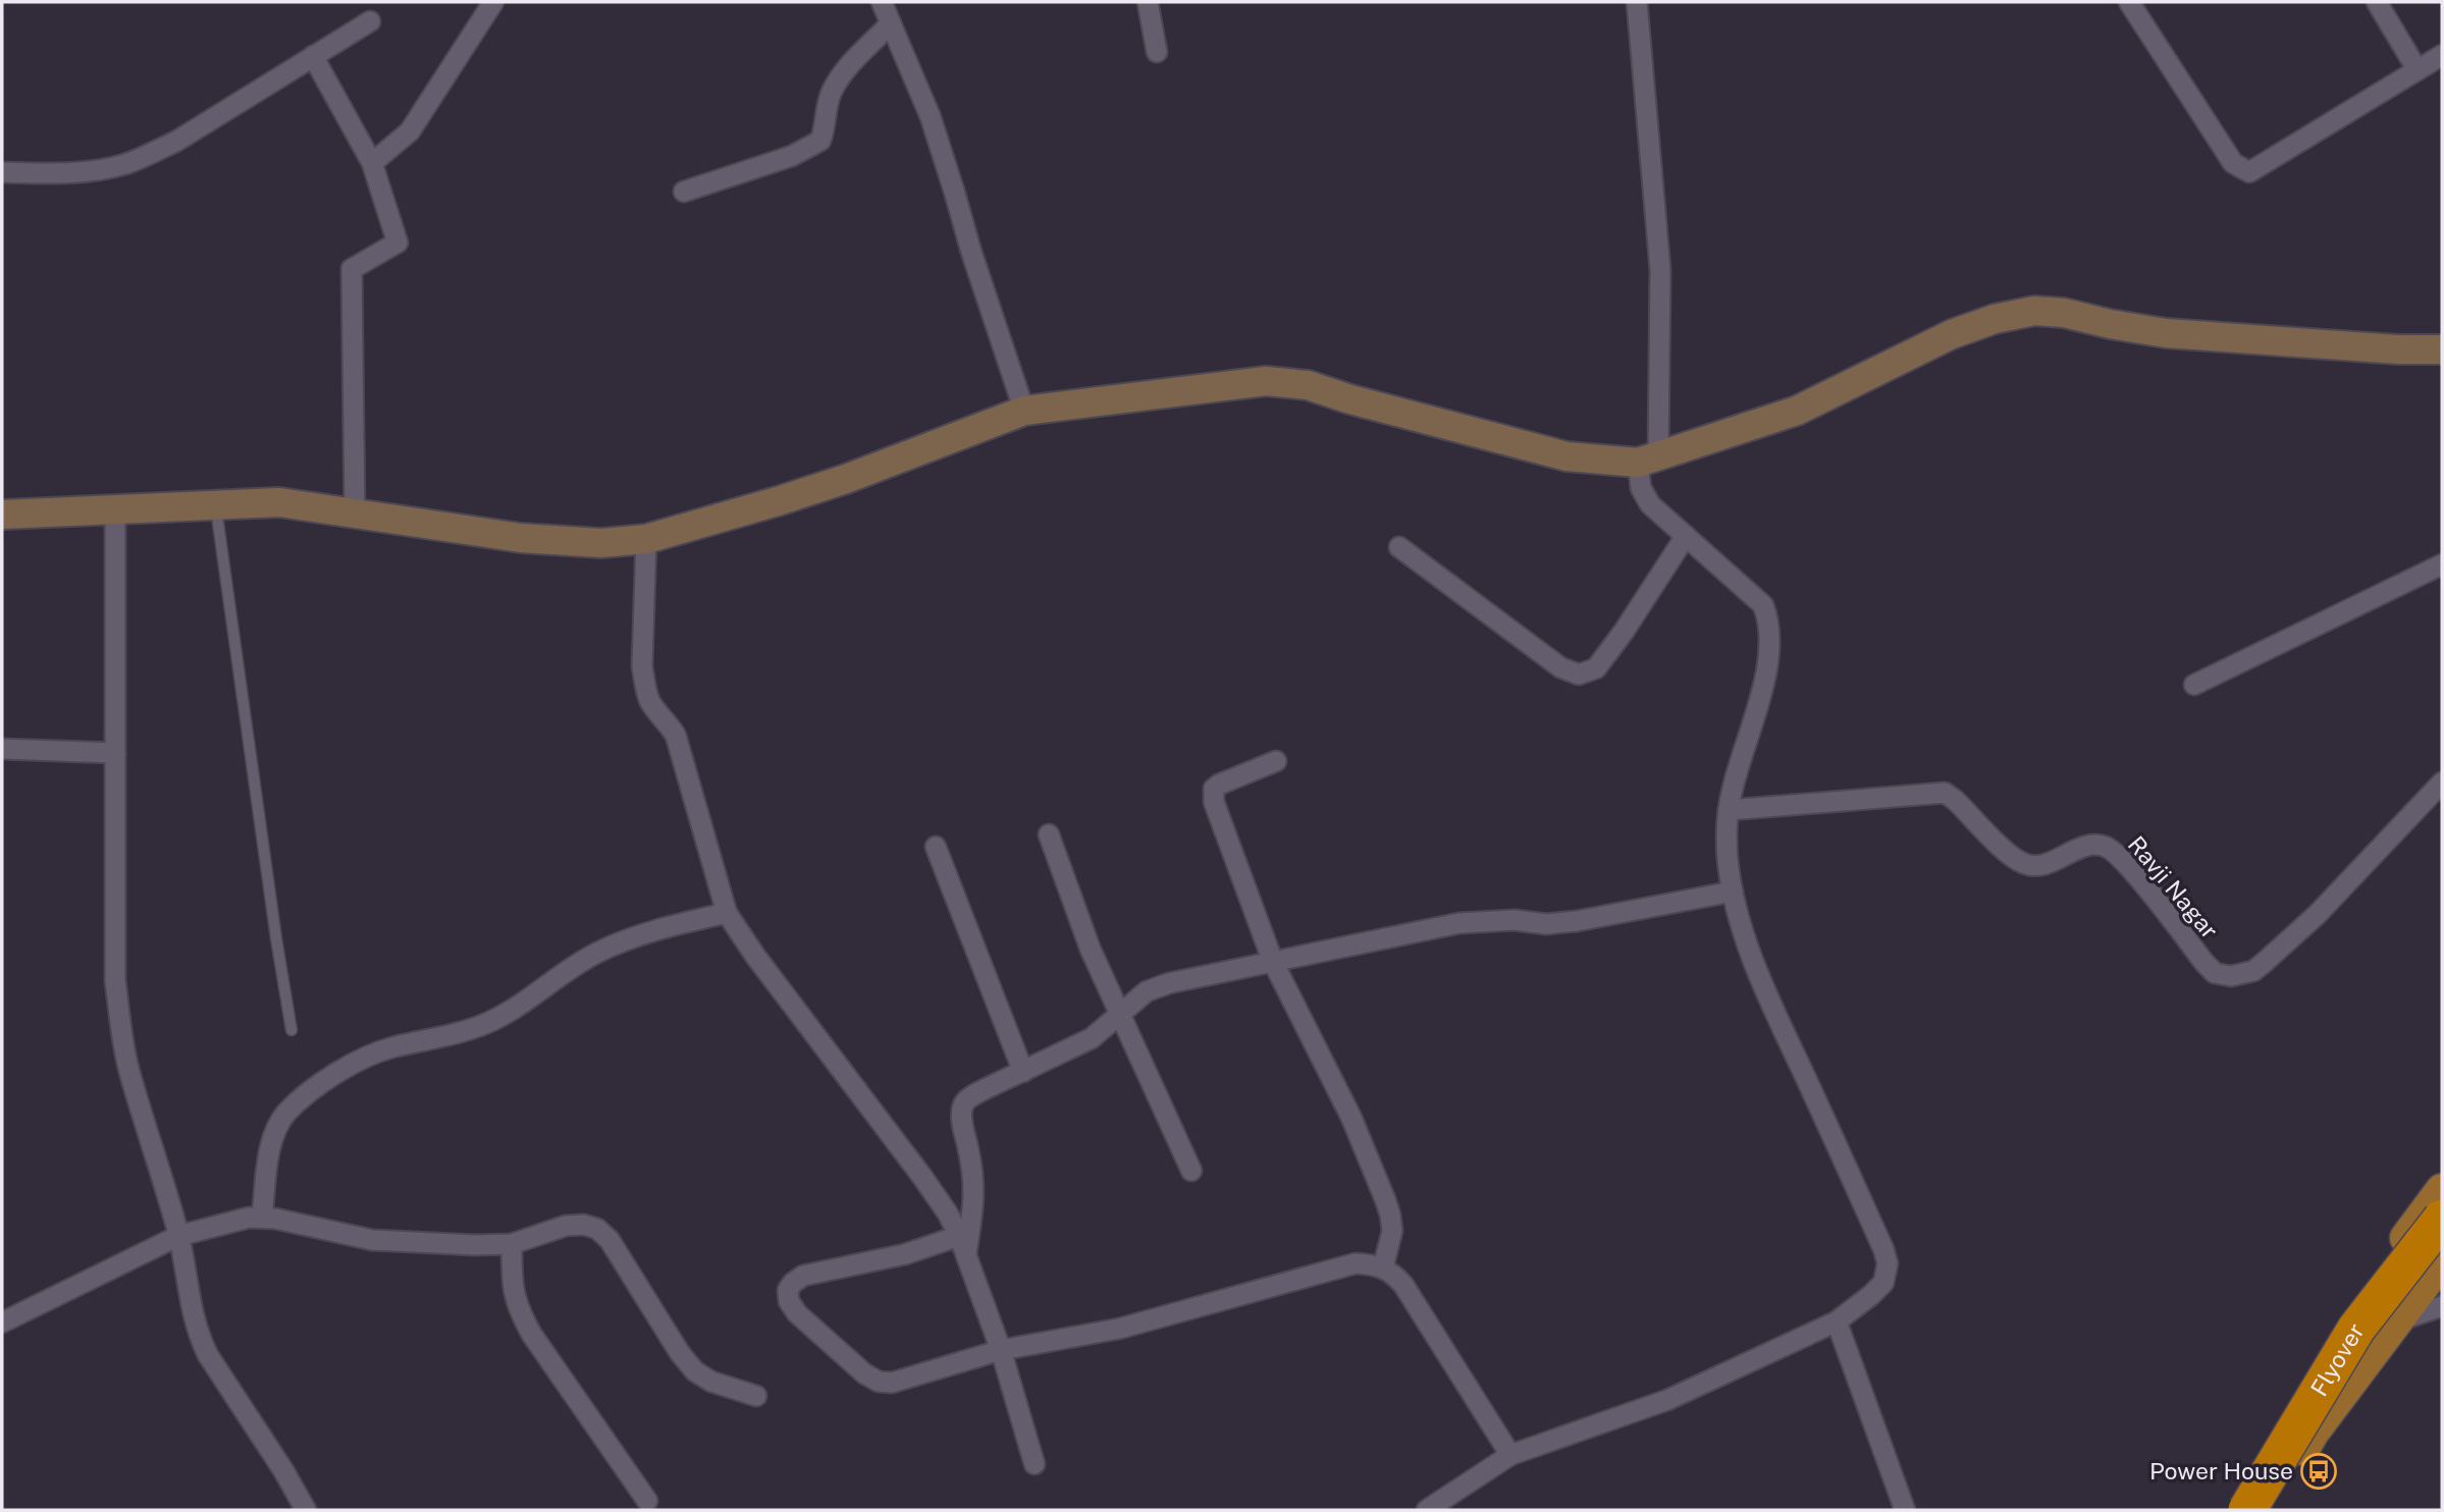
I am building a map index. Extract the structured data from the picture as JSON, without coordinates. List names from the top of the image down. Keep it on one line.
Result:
{"streets":{"highway":["Flyover"],"street":["Ravji Nagar"]},"places":{"bus stop":["Power House"]}}
